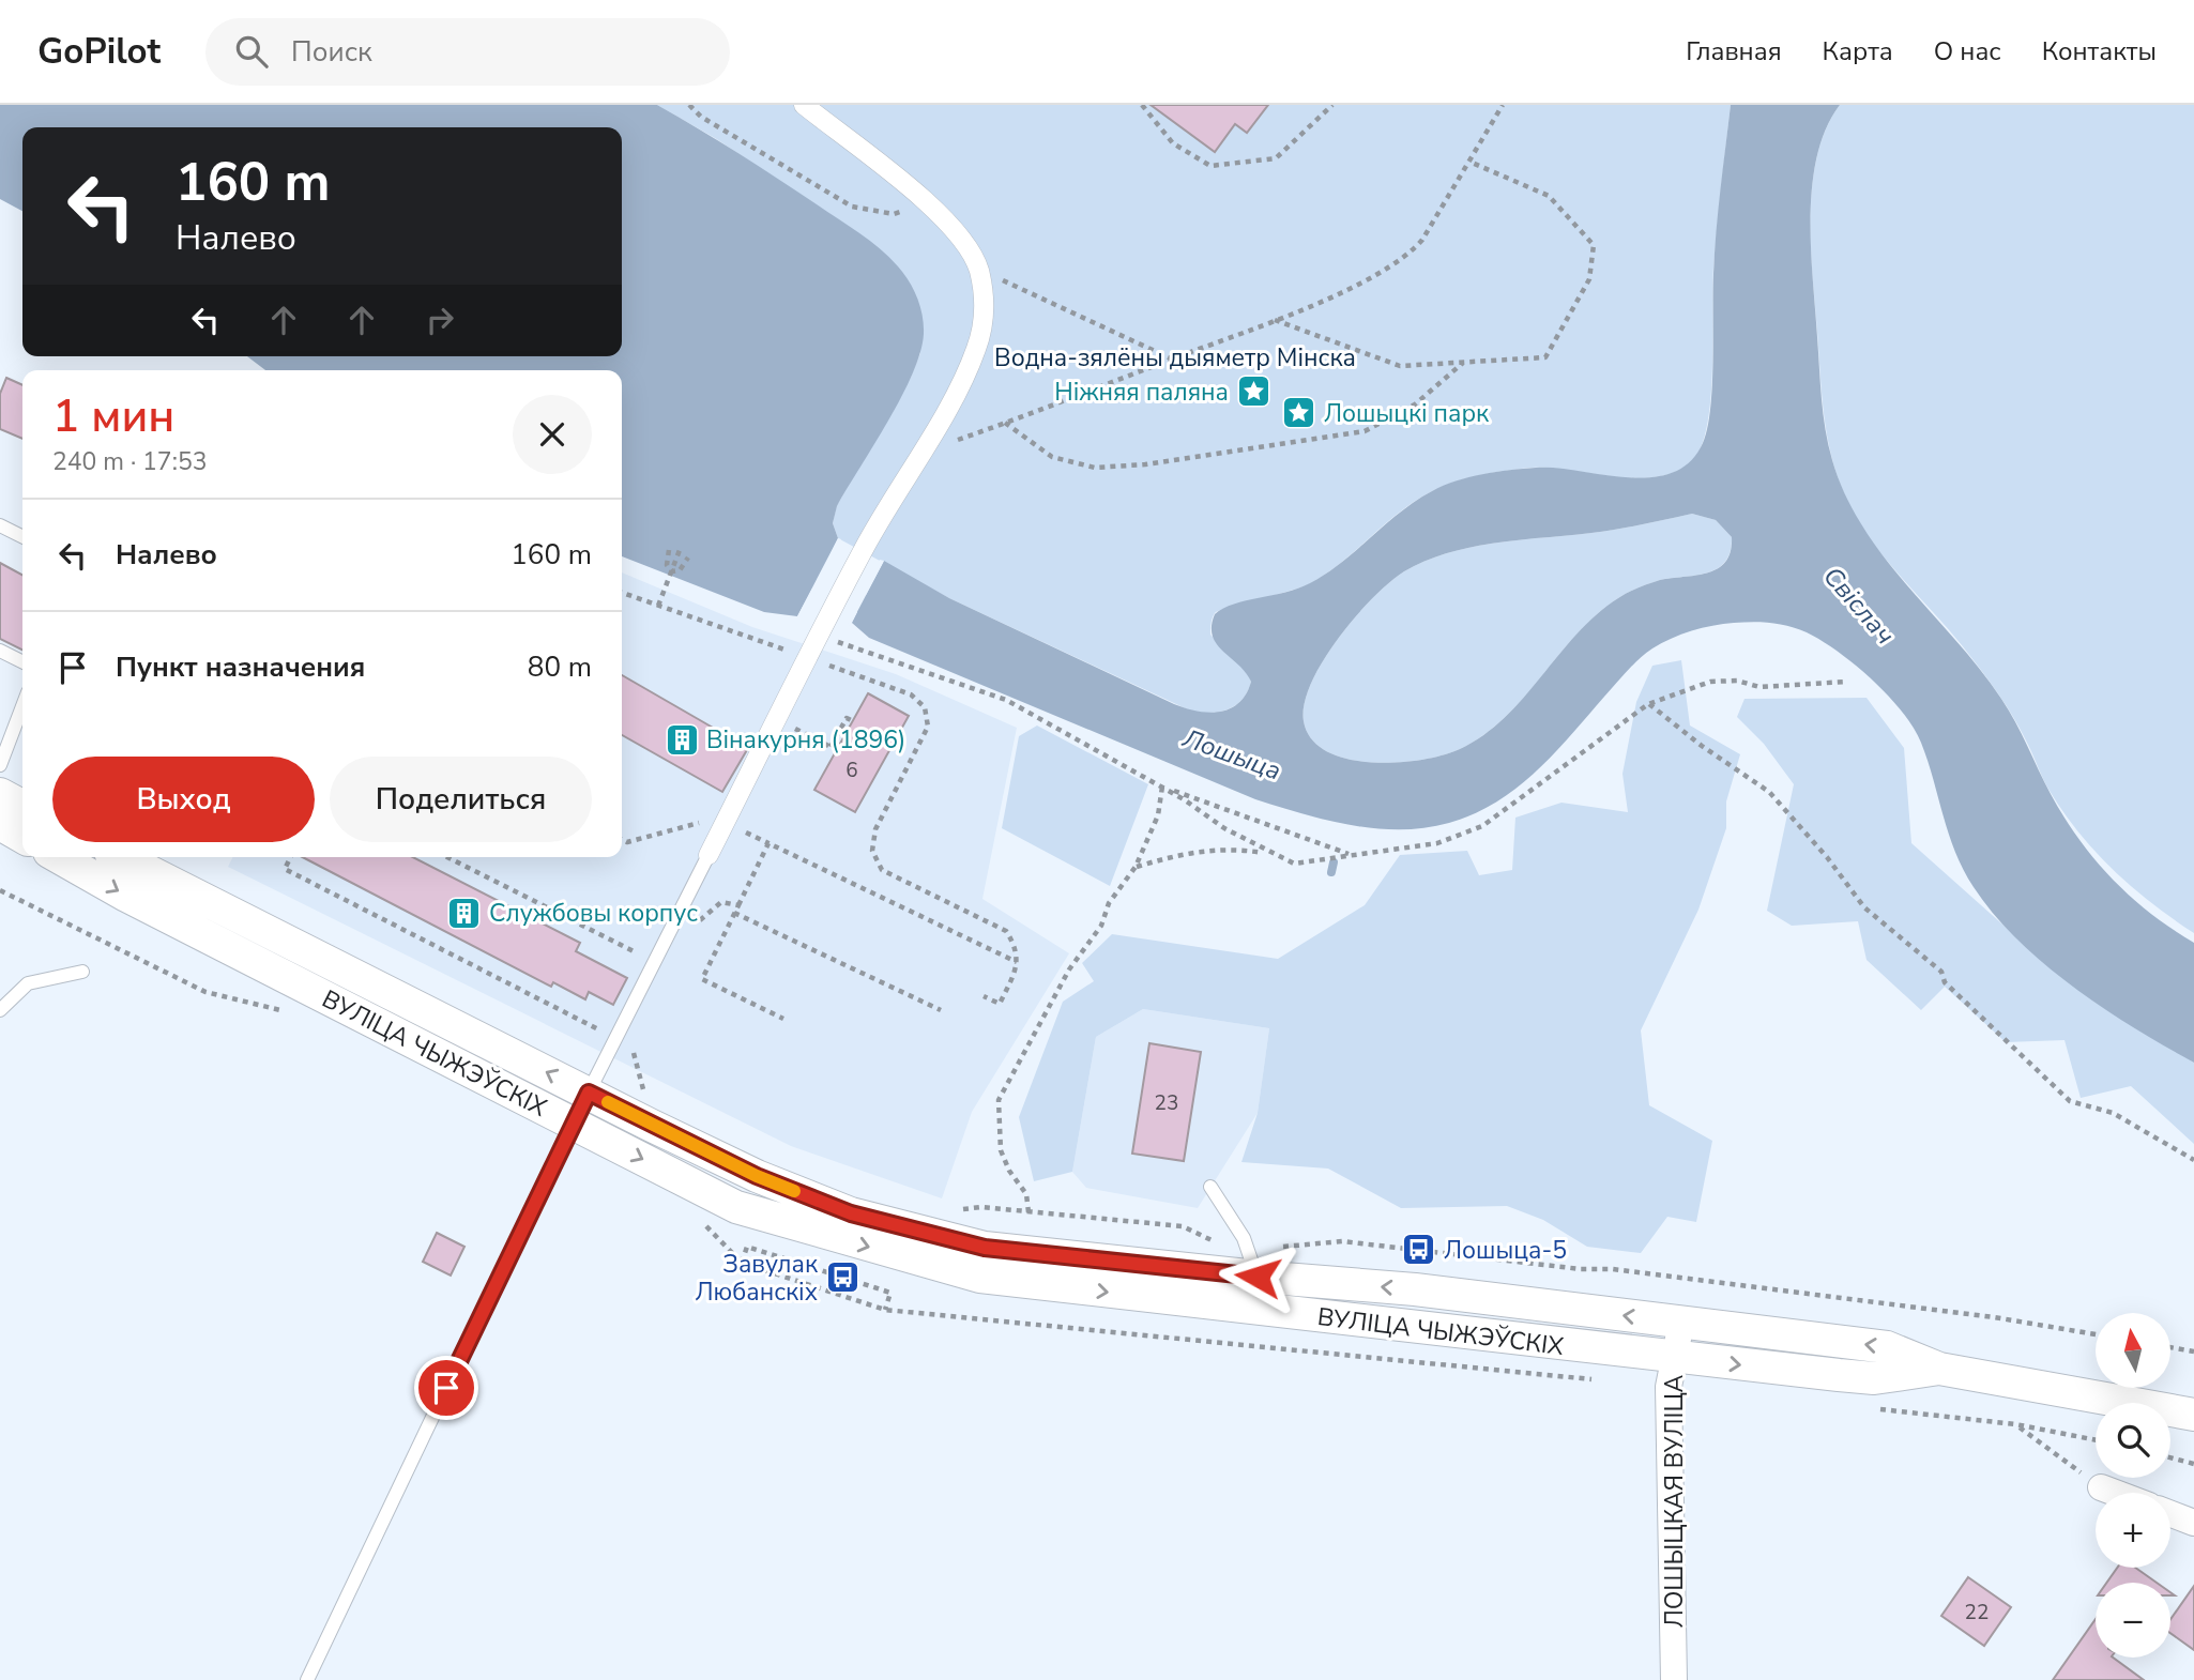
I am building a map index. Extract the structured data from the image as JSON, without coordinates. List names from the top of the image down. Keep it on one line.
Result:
{"streets":{"street":["ВУЛІЦА ЧЫЖЭЎСКІХ","ЛОШЫЦКАЯ ВУЛІЦА"]},"crossings":[["ВУЛІЦА ЧЫЖЭЎСКІХ","ЛОШЫЦКАЯ ВУЛІЦА"]],"water":["Свіслач","Лошыца"],"parks":["Водна-зялёны дыяметр Мінска"],"places":{"place":["Ніжняя паляна","Лошыцкі парк"],"building":["Вінакурня (1896)","Службовы корпус"],"bus stop":["Лошыца-5","Завулак Любанскіх"]},"house_numbers":["6","23","22"],"north":"top","page":{"header":"GoPilot","search":"Поиск","nav":["Главная","Карта","О нас","Контакты"],"turn":["160 m","Налево"],"heading":["1 мин","240 m · 17:53"],"list":[{"name":"Налево","value":"160 m"},{"name":"Пункт назначения","value":"80 m"}],"buttons":["Выход","Поделиться"],"map_buttons":["+","−"]}}
